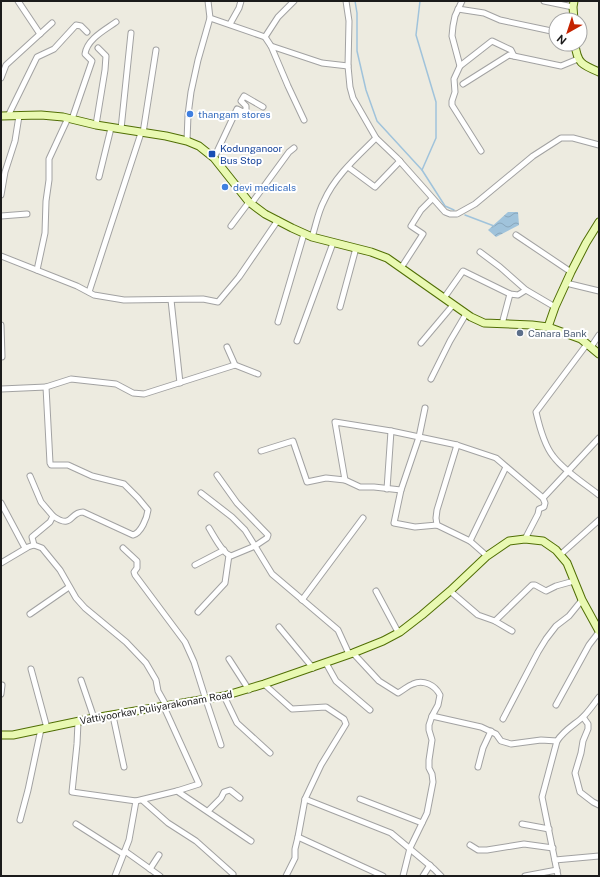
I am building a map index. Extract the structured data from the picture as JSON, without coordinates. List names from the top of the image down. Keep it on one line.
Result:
{"streets":{"street":["Vattiyoorkav Puliyarakonam Road"]},"places":{"other":["thangam stores","devi medicals","Canara Bank"],"transit":["Kodunganoor Bus Stop"]},"north":"bottom left"}
